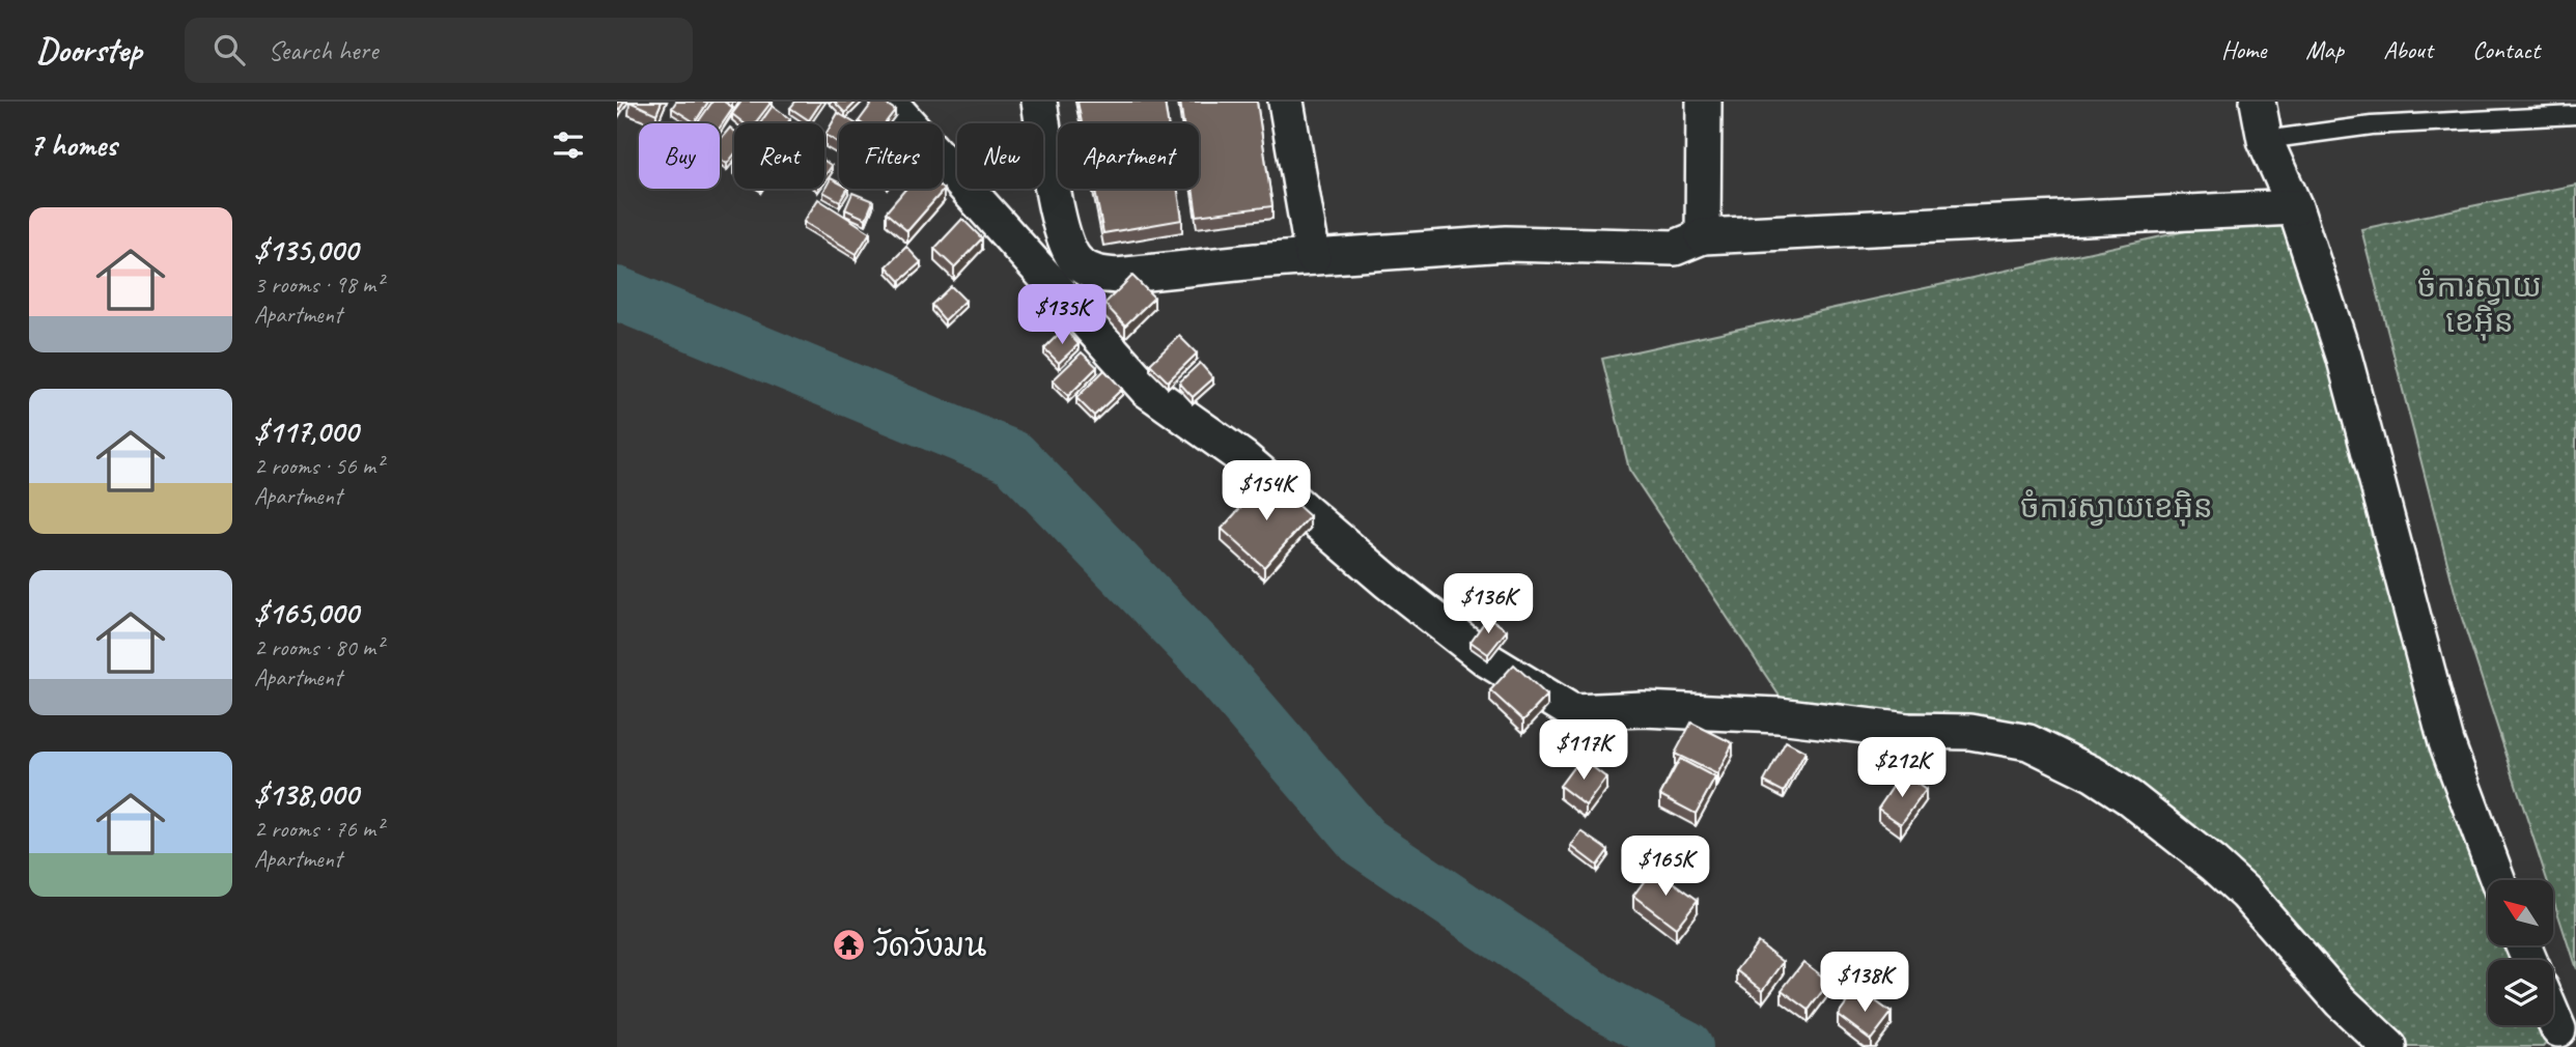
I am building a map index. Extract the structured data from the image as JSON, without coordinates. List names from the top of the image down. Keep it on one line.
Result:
{"parks":["ចំការស្វាយ ខេអ៊ិន","ចំការស្វាយខេអ៊ិន"],"places":{"temple":["วัดวังมน"]},"north":"top left","page":{"header":"Doorstep","search":"Search here","nav":["Home","Map","About","Contact"],"heading":"7 homes","chip":["Buy","Rent","Filters","New","Apartment"],"list":[{"name":"$135,000","note":"3 rooms · 98 m² · Apartment"},{"name":"$117,000","note":"2 rooms · 56 m² · Apartment"},{"name":"$165,000","note":"2 rooms · 80 m² · Apartment"},{"name":"$138,000","note":"2 rooms · 76 m² · Apartment"}],"price":["$135K","$154K","$136K","$117K","$212K","$165K","$138K"]}}
